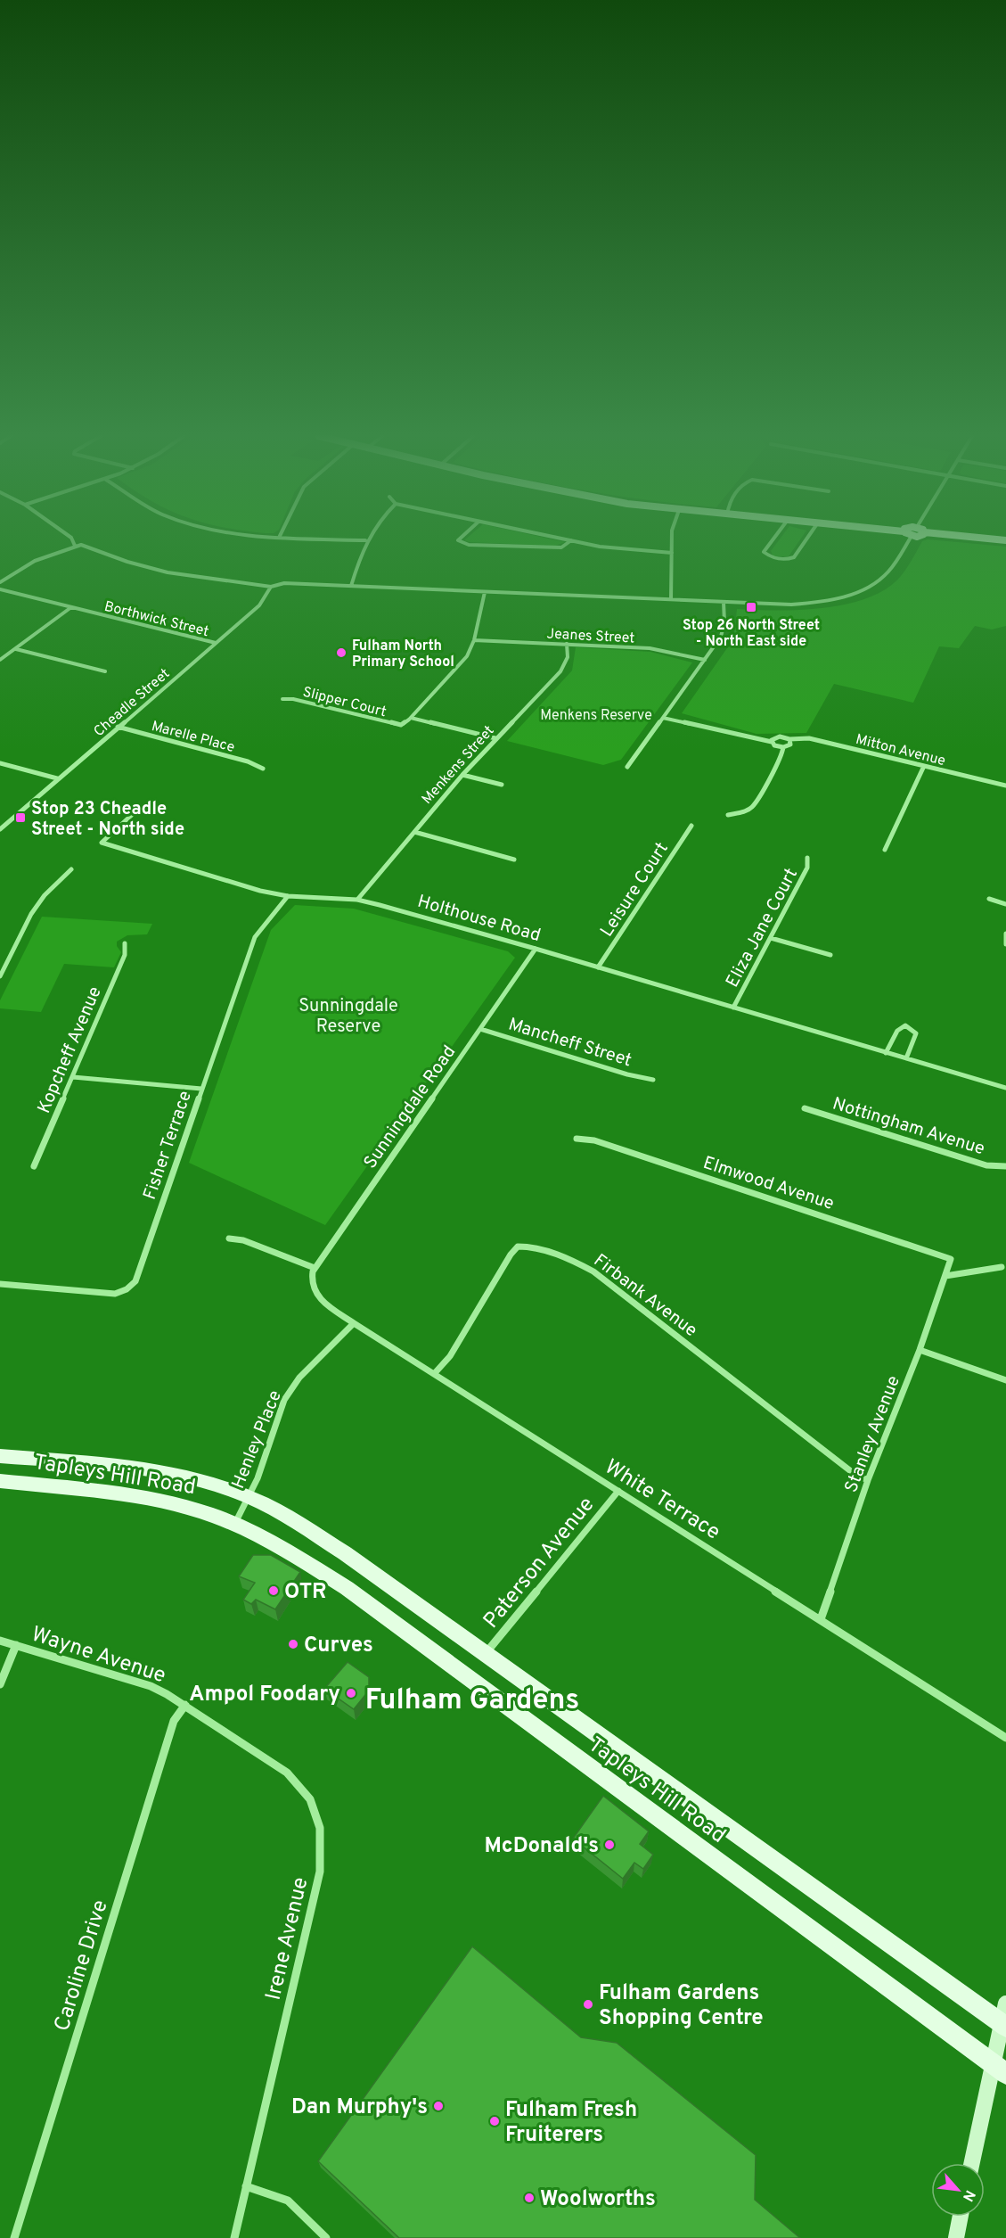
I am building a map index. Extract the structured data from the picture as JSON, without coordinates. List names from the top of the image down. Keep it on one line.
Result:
{"streets":{"main road":["Tapleys Hill Road"],"street":["Borthwick Street","Jeanes Street","Slipper Court","Cheadle Street","Marelle Place","Mitton Avenue","Menkens Street","Leisure Court","Holthouse Road","Eliza Jane Court","Mancheff Street","Kopcheff Avenue","Sunningdale Road","Nottingham Avenue","Fisher Terrace","Elmwood Avenue","Firbank Avenue","Stanley Avenue","Henley Place","White Terrace","Paterson Avenue","Wayne Avenue","Irene Avenue","Caroline Drive"]},"crossings":[["Borthwick Street","Cheadle Street"],["Jeanes Street","Menkens Street"],["Cheadle Street","Marelle Place"],["Menkens Street","Holthouse Road"],["Leisure Court","Holthouse Road"],["Holthouse Road","Eliza Jane Court"],["Holthouse Road","Sunningdale Road"],["Holthouse Road","Fisher Terrace"],["Mancheff Street","Sunningdale Road"],["Sunningdale Road","White Terrace"],["Elmwood Avenue","Stanley Avenue"],["Firbank Avenue","Stanley Avenue"],["Firbank Avenue","White Terrace"],["Stanley Avenue","White Terrace"],["Henley Place","Tapleys Hill Road"],["Henley Place","White Terrace"],["Tapleys Hill Road","Paterson Avenue"],["White Terrace","Paterson Avenue"],["Wayne Avenue","Irene Avenue"],["Wayne Avenue","Caroline Drive"],["Irene Avenue","Caroline Drive"]],"districts":["Fulham Gardens"],"parks":["Menkens Reserve","Sunningdale Reserve"],"places":{"transit":["Stop 26 North Street - North East side","Stop 23 Cheadle Street - North side"],"other":["Fulham North Primary School","OTR","Curves","Ampol Foodary","McDonald's","Fulham Gardens Shopping Centre","Dan Murphy's","Fulham Fresh Fruiterers","Woolworths"]},"north":"bottom right"}
